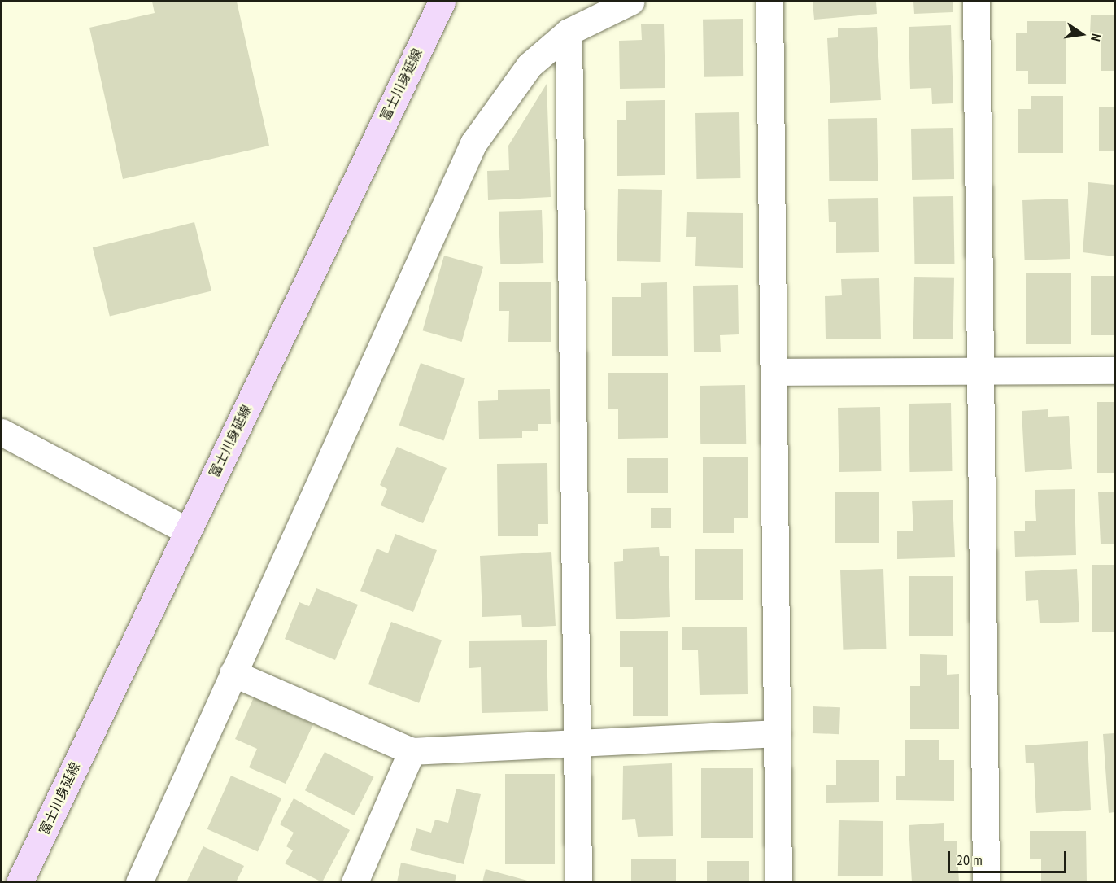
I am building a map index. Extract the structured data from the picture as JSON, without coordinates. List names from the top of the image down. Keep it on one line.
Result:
{"streets":{"main road":["富士川身延線"]},"scale_bar":"20 m","north":"right"}
